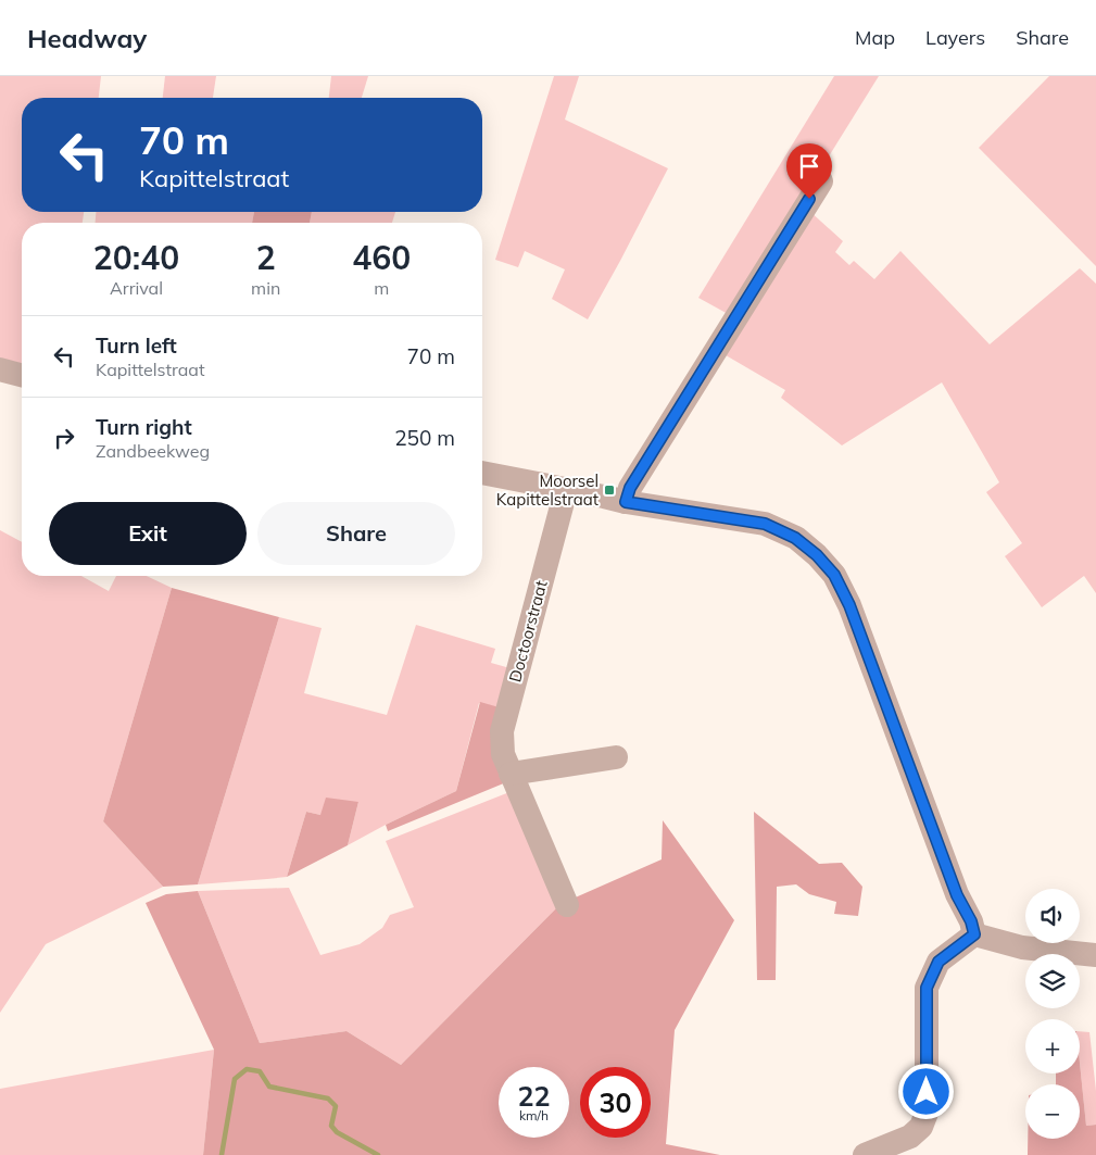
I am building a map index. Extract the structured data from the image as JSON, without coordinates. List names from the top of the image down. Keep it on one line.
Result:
{"streets":{"street":["Doctoorstraat"]},"places":{"transit":["Moorsel Kapittelstraat"]},"page":{"header":"Headway","nav":["Map","Layers","Share"],"turn":["70 m","Kapittelstraat"],"eta":["20:40","Arrival","2","min","460","m"],"list":[{"name":"Turn left","note":"Kapittelstraat","value":"70 m"},{"name":"Turn right","note":"Zandbeekweg","value":"250 m"}],"buttons":["Exit","Share"],"map_buttons":["+","−"],"speed":"22 km/h","limit":"30"}}
